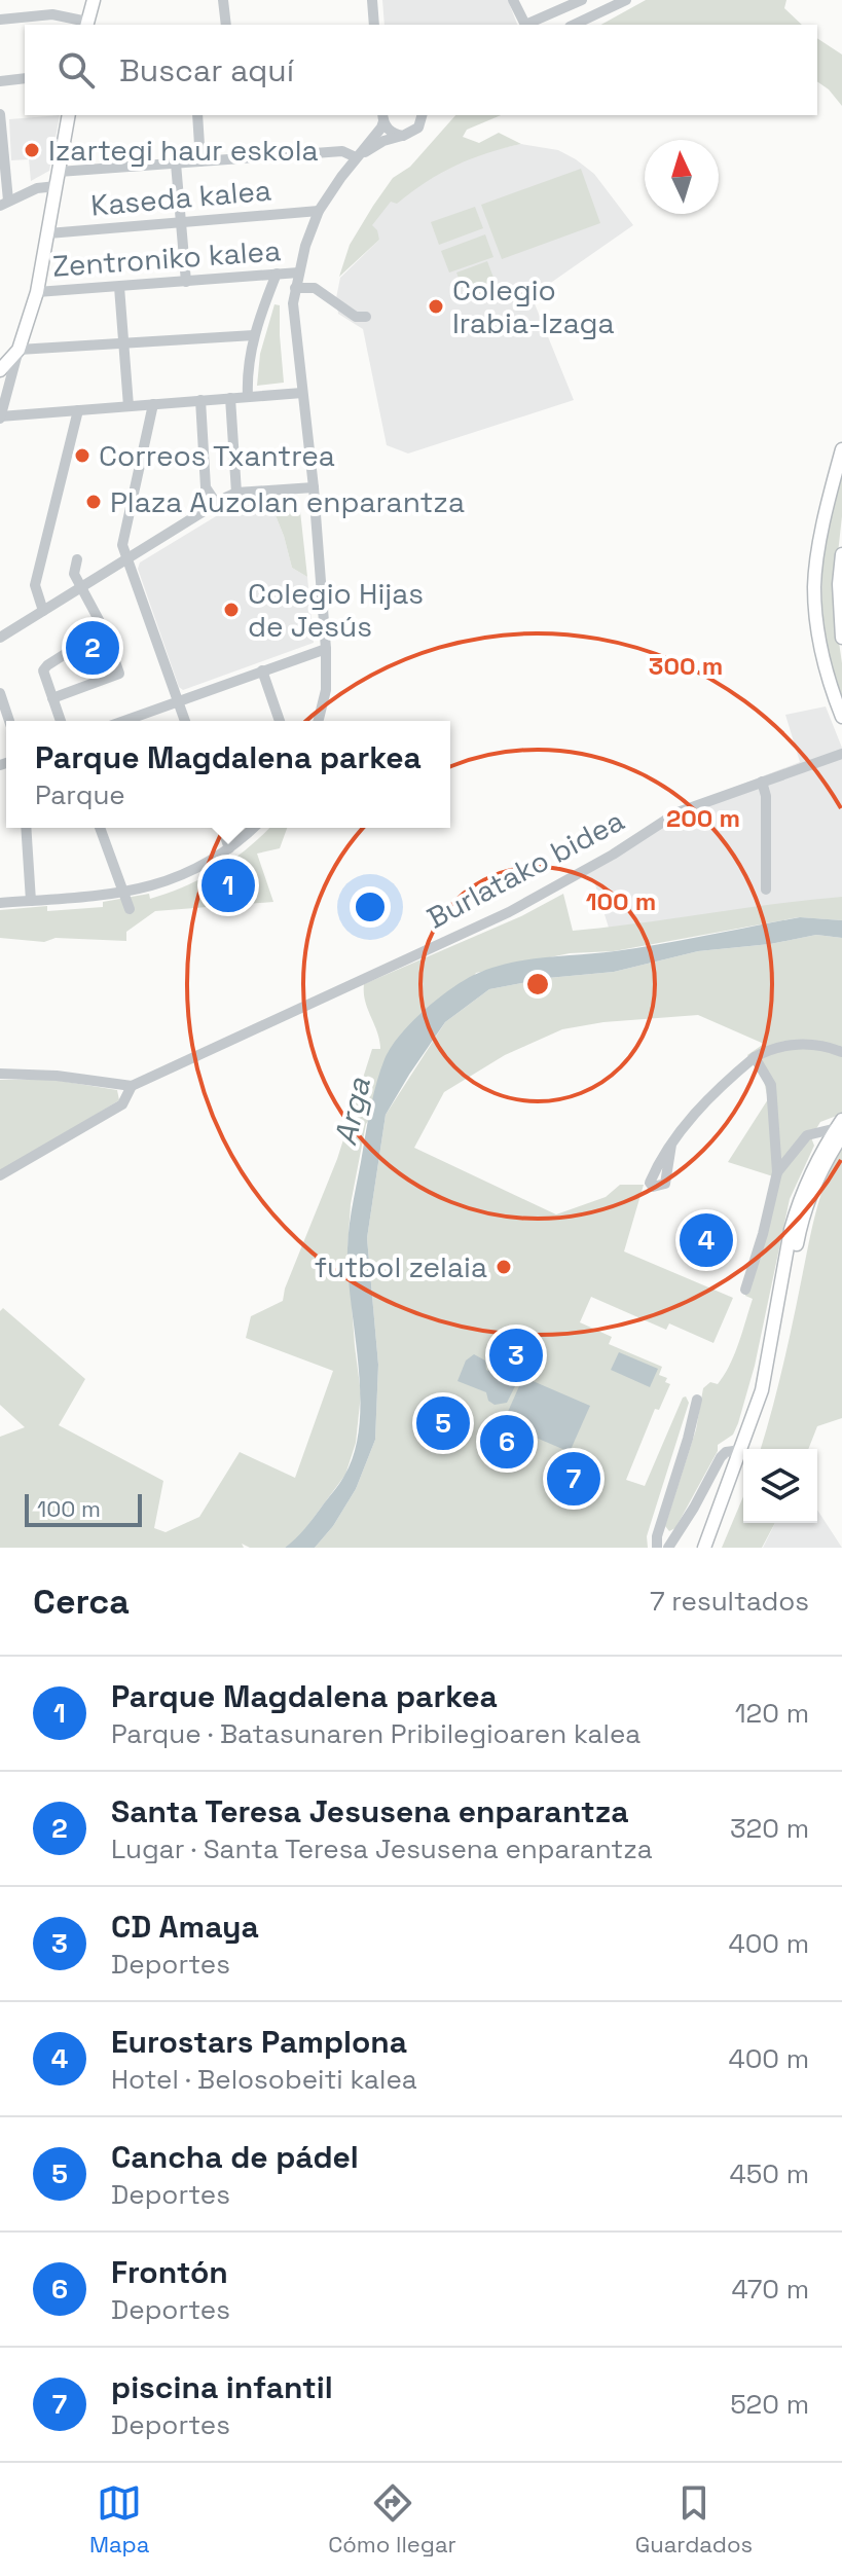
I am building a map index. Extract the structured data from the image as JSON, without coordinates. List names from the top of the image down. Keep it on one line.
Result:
{"streets":{"street":["Kaseda kalea","Zentroniko kalea","Burlatako bidea"]},"water":["Arga"],"places":["Izartegi haur eskola","Colegio Irabia-Izaga","Correos Txantrea","Plaza Auzolan enparantza","Colegio Hijas de Jesús","futbol zelaia"],"scale_bar":"100 m","north":"top","page":{"search":"Buscar aquí","pins":["2","1","4","3","5","6","7"],"popup":["Parque Magdalena parkea","Parque"],"scale":"100 m","heading":["Cerca","7 resultados"],"list":[{"mark":"1","name":"Parque Magdalena parkea","note":"Parque · Batasunaren Pribilegioaren kalea","value":"120 m"},{"mark":"2","name":"Santa Teresa Jesusena enparantza","note":"Lugar · Santa Teresa Jesusena enparantza","value":"320 m"},{"mark":"3","name":"CD Amaya","note":"Deportes","value":"400 m"},{"mark":"4","name":"Eurostars Pamplona","note":"Hotel · Belosobeiti kalea","value":"400 m"},{"mark":"5","name":"Cancha de pádel","note":"Deportes","value":"450 m"},{"mark":"6","name":"Frontón","note":"Deportes","value":"470 m"},{"mark":"7","name":"piscina infantil","note":"Deportes","value":"520 m"}],"nav":["Mapa","Cómo llegar","Guardados"]},"rings":["300 m","200 m","100 m"]}
